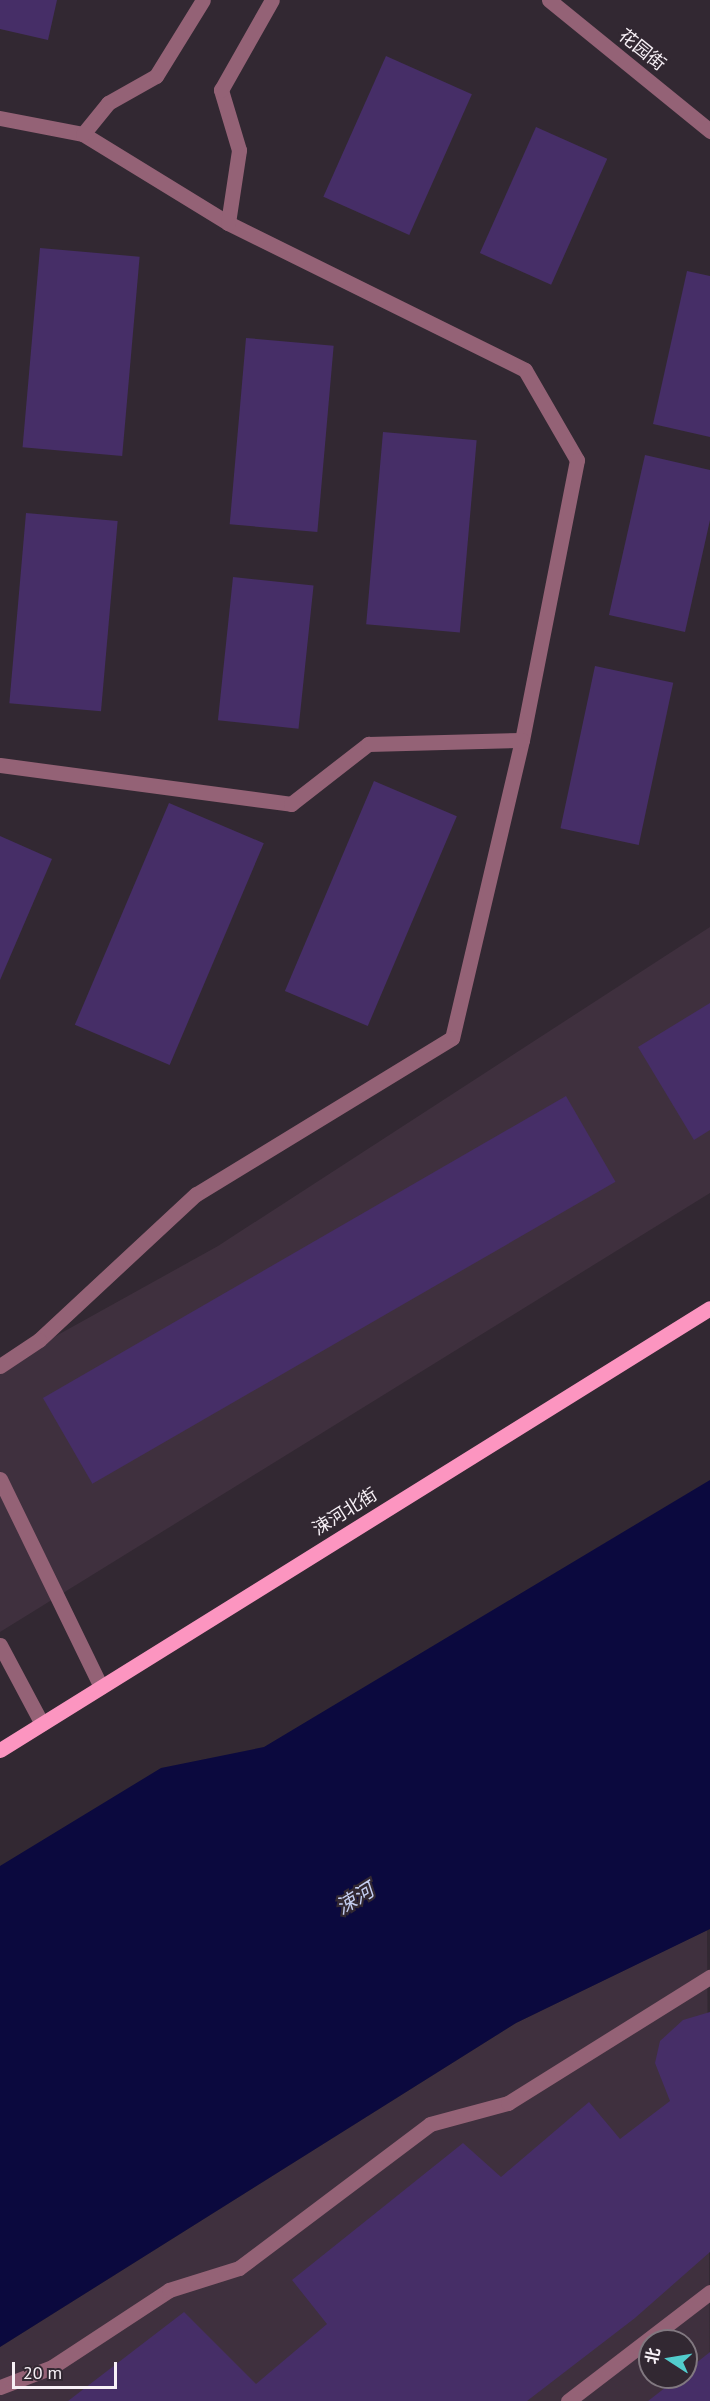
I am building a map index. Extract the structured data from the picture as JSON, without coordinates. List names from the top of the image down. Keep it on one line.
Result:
{"streets":{"main road":["涑河北街"],"street":["花园街"]},"water":["涑河"],"scale_bar":"20 m","north":"left"}
